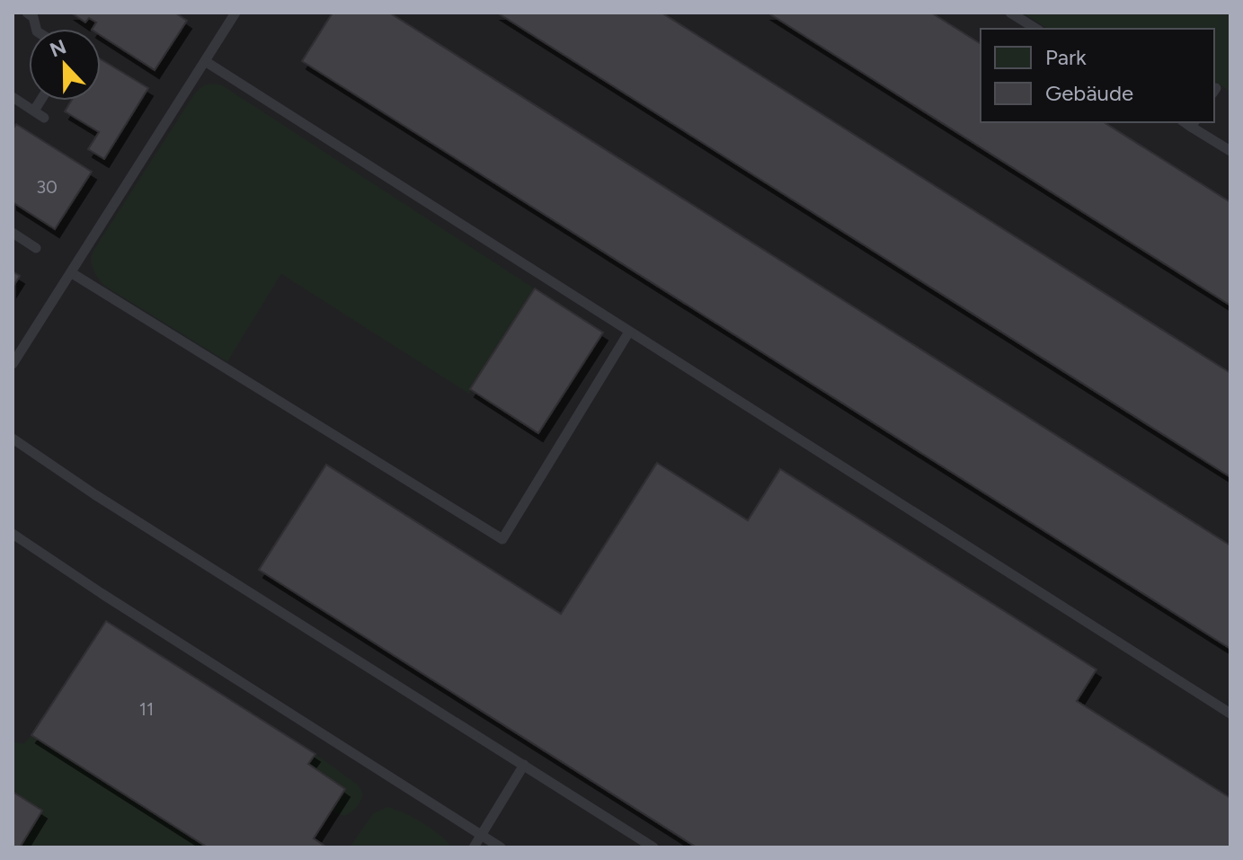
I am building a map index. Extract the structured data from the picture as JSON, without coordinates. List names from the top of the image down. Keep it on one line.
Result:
{"house_numbers":["30","11"],"legend":["Park","Gebäude"],"north":"top"}
